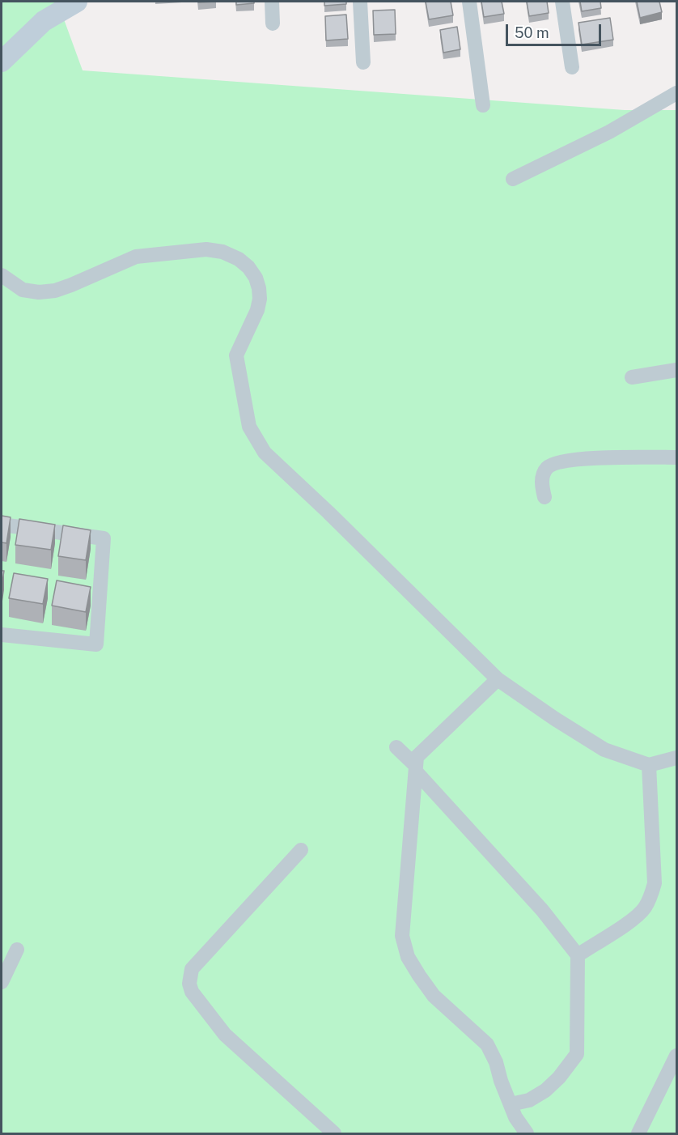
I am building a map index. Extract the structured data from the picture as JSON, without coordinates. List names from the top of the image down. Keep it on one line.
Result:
{"scale_bar":"50 m"}
